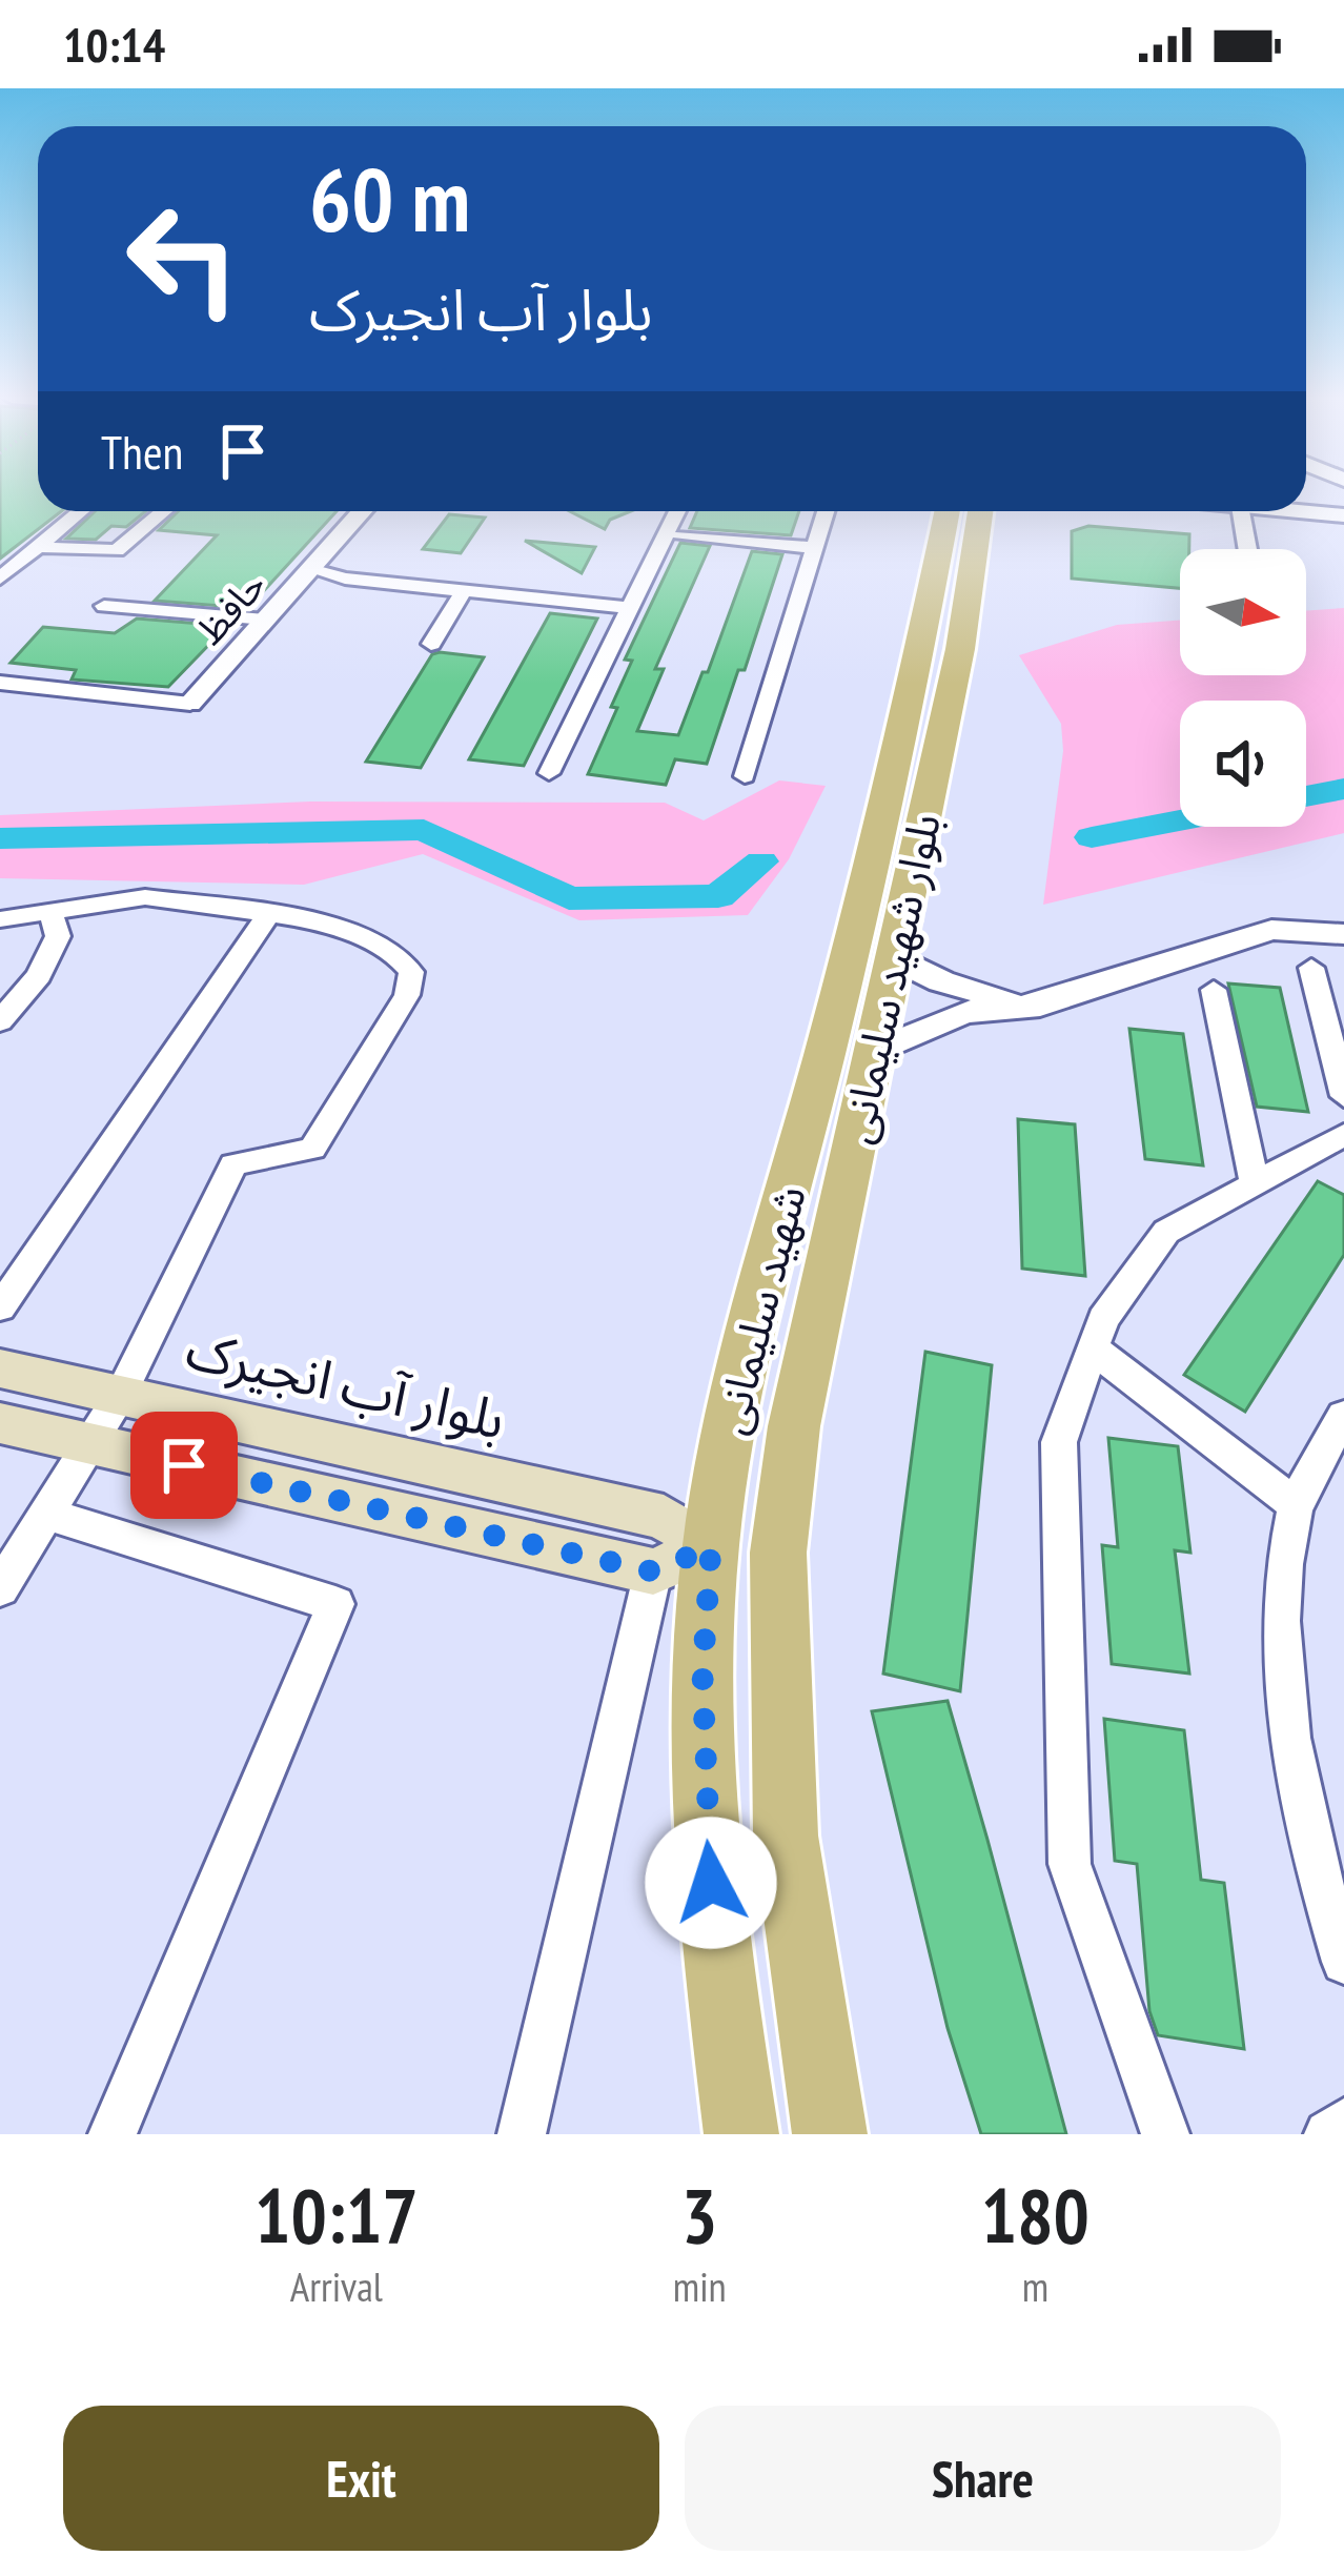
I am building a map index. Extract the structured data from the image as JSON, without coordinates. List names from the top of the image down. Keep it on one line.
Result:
{"streets":{"main road":["بلوار شهید سلیمانی","شهید سلیمانی","بلوار آب انجیرک"],"street":["حافظ"]},"crossings":[["بلوار شهید سلیمانی","شهید سلیمانی"]],"north":"right","page":{"status":"10:14","turn":["60 m","بلوار آب انجیرک"],"then":"Then","eta":["10:17","Arrival","3","min","180","m"],"buttons":["Exit","Share"]}}
